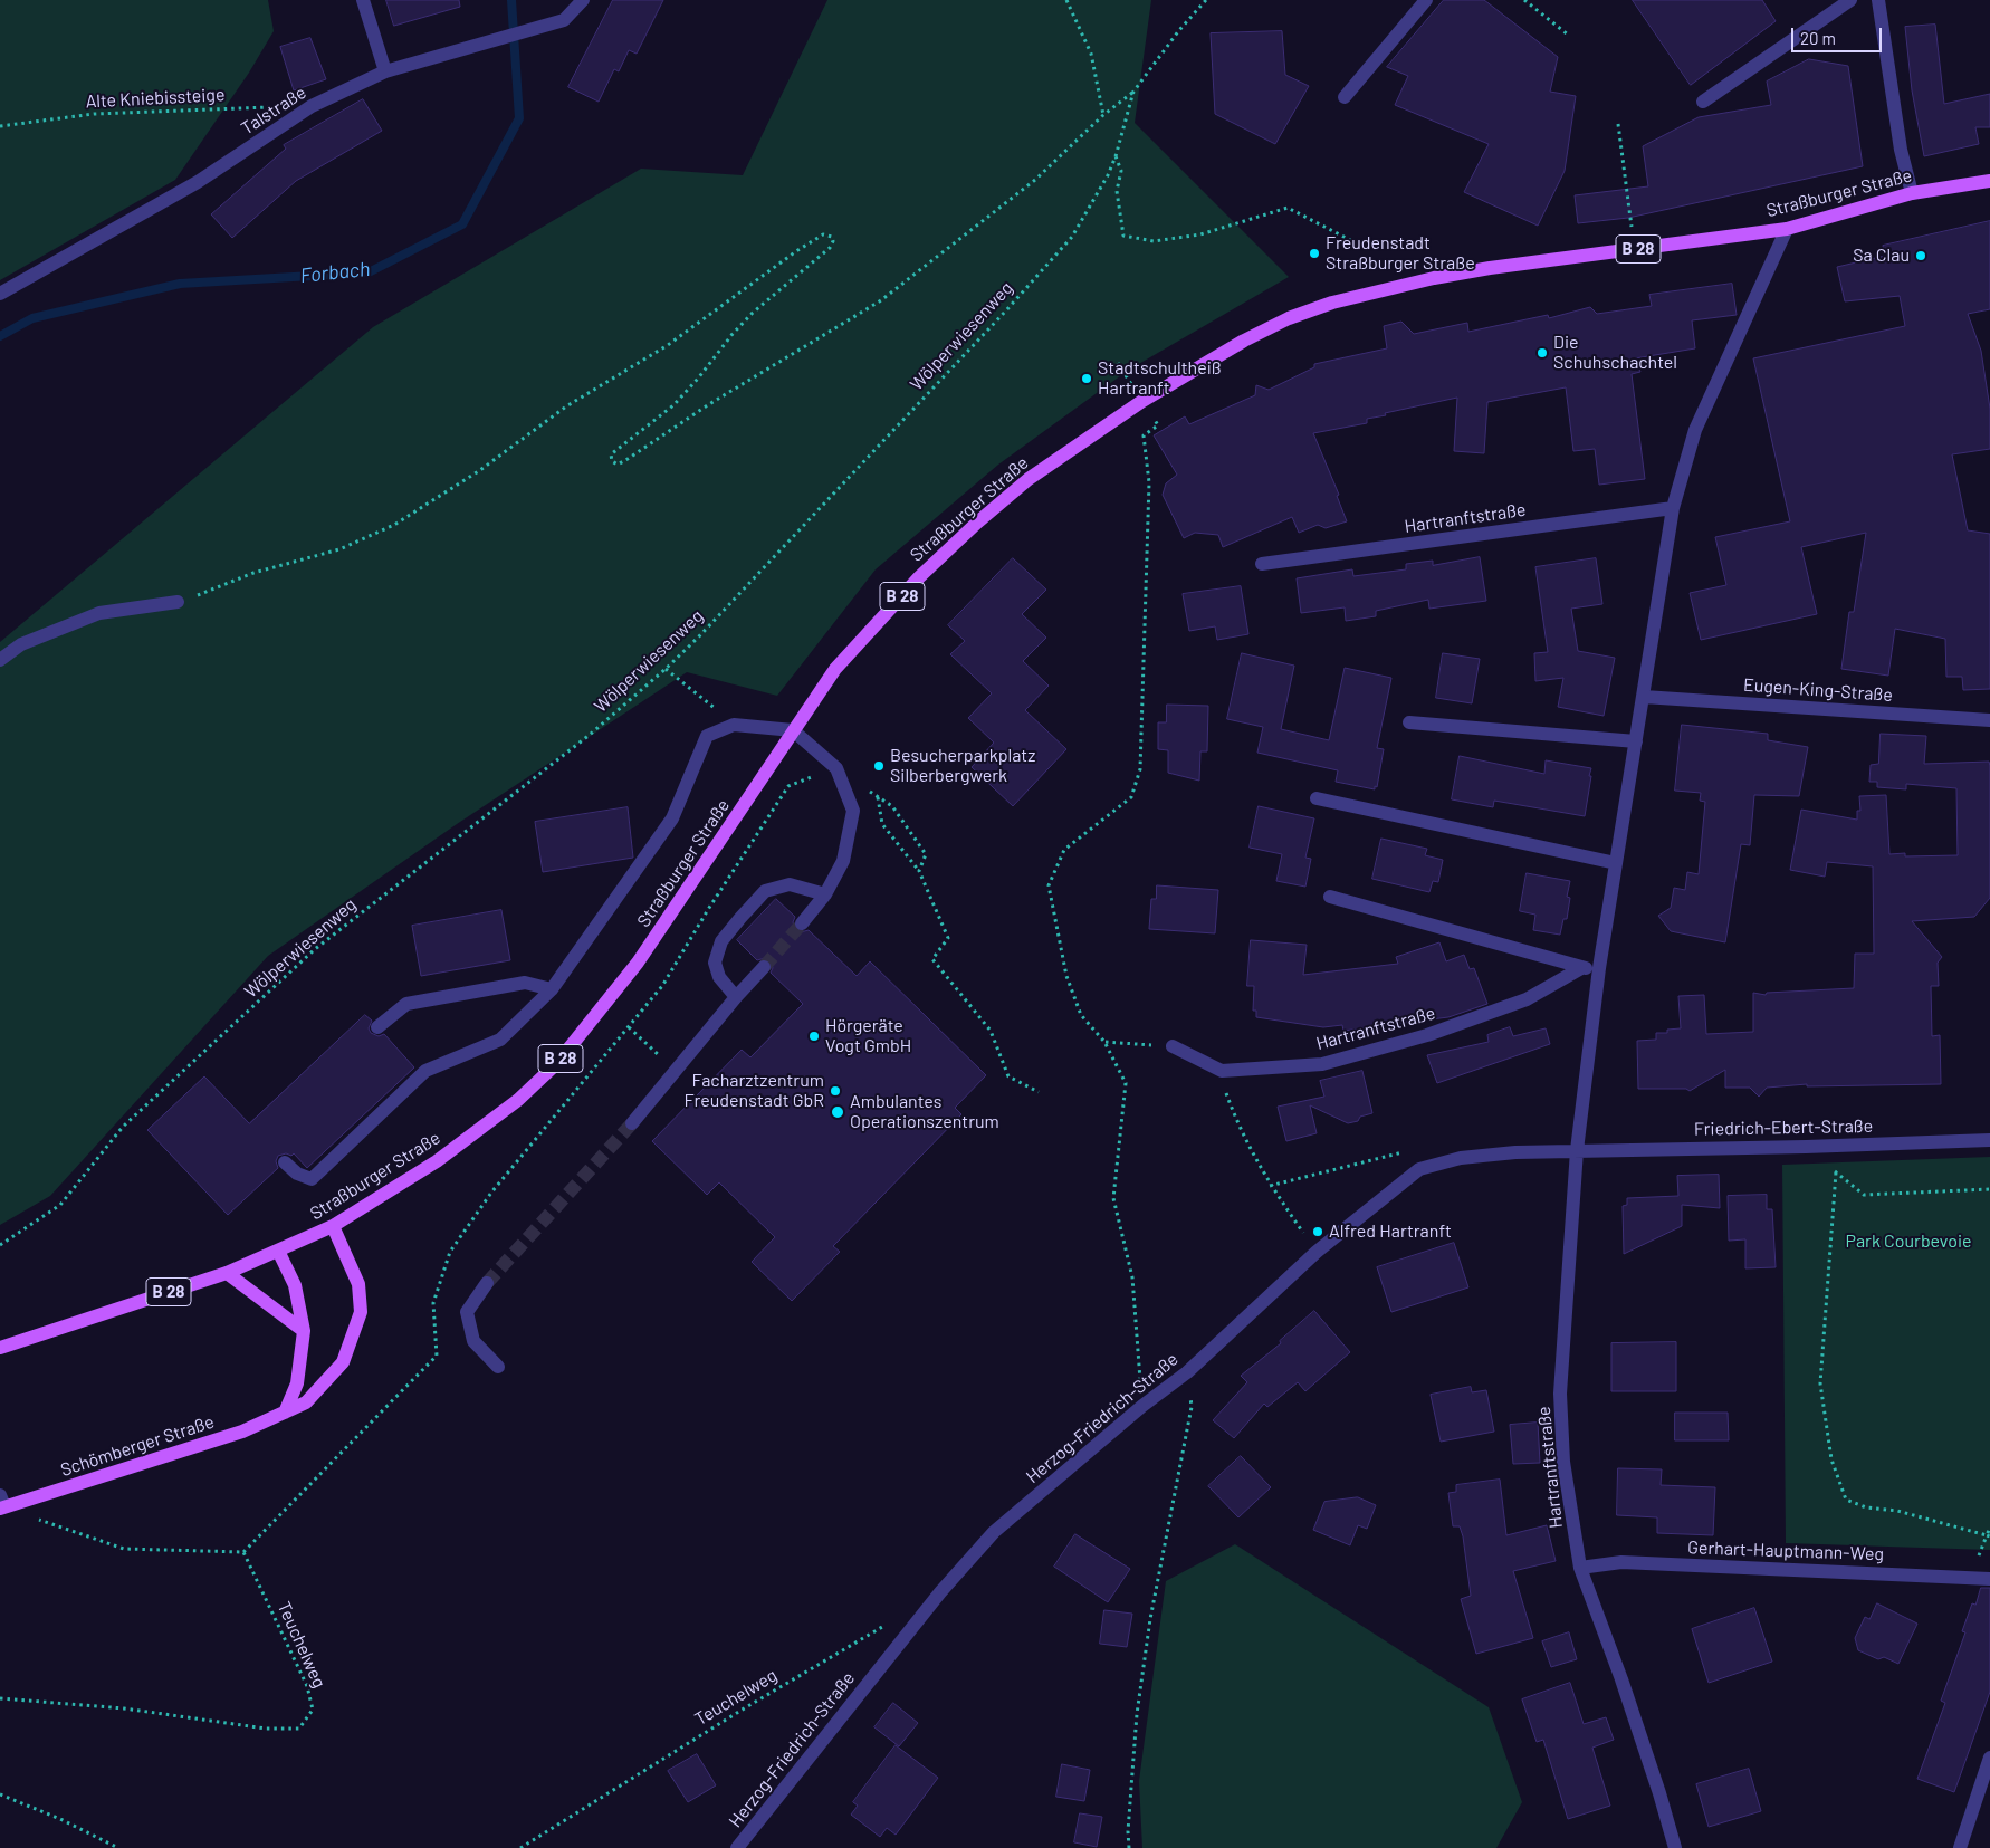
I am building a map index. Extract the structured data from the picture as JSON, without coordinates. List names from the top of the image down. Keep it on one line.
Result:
{"streets":{"main road":["Straßburger Straße","B 28","Schömberger Straße"],"street":["Talstraße","Hartranftstraße","Eugen-King-Straße","Friedrich-Ebert-Straße","Herzog-Friedrich-Straße","Gerhart-Hauptmann-Weg"],"path":["Alte Kniebissteige","Wölperwiesenweg","Teuchelweg"]},"crossings":[["Alte Kniebissteige","Talstraße"],["Straßburger Straße","Hartranftstraße"],["Straßburger Straße","Schömberger Straße"],["Hartranftstraße","Eugen-King-Straße"],["Hartranftstraße","Friedrich-Ebert-Straße"],["Hartranftstraße","Herzog-Friedrich-Straße"],["Hartranftstraße","Gerhart-Hauptmann-Weg"],["Friedrich-Ebert-Straße","Herzog-Friedrich-Straße"]],"water":["Forbach"],"parks":["Park Courbevoie"],"places":["Freudenstadt Straßburger Straße","Sa Clau","Die Schuhschachtel","Stadtschultheiß Hartranft","Besucherparkplatz Silberbergwerk","Hörgeräte Vogt GmbH","Facharztzentrum Freudenstadt GbR","Ambulantes Operationszentrum","Alfred Hartranft"],"scale_bar":"20 m"}
